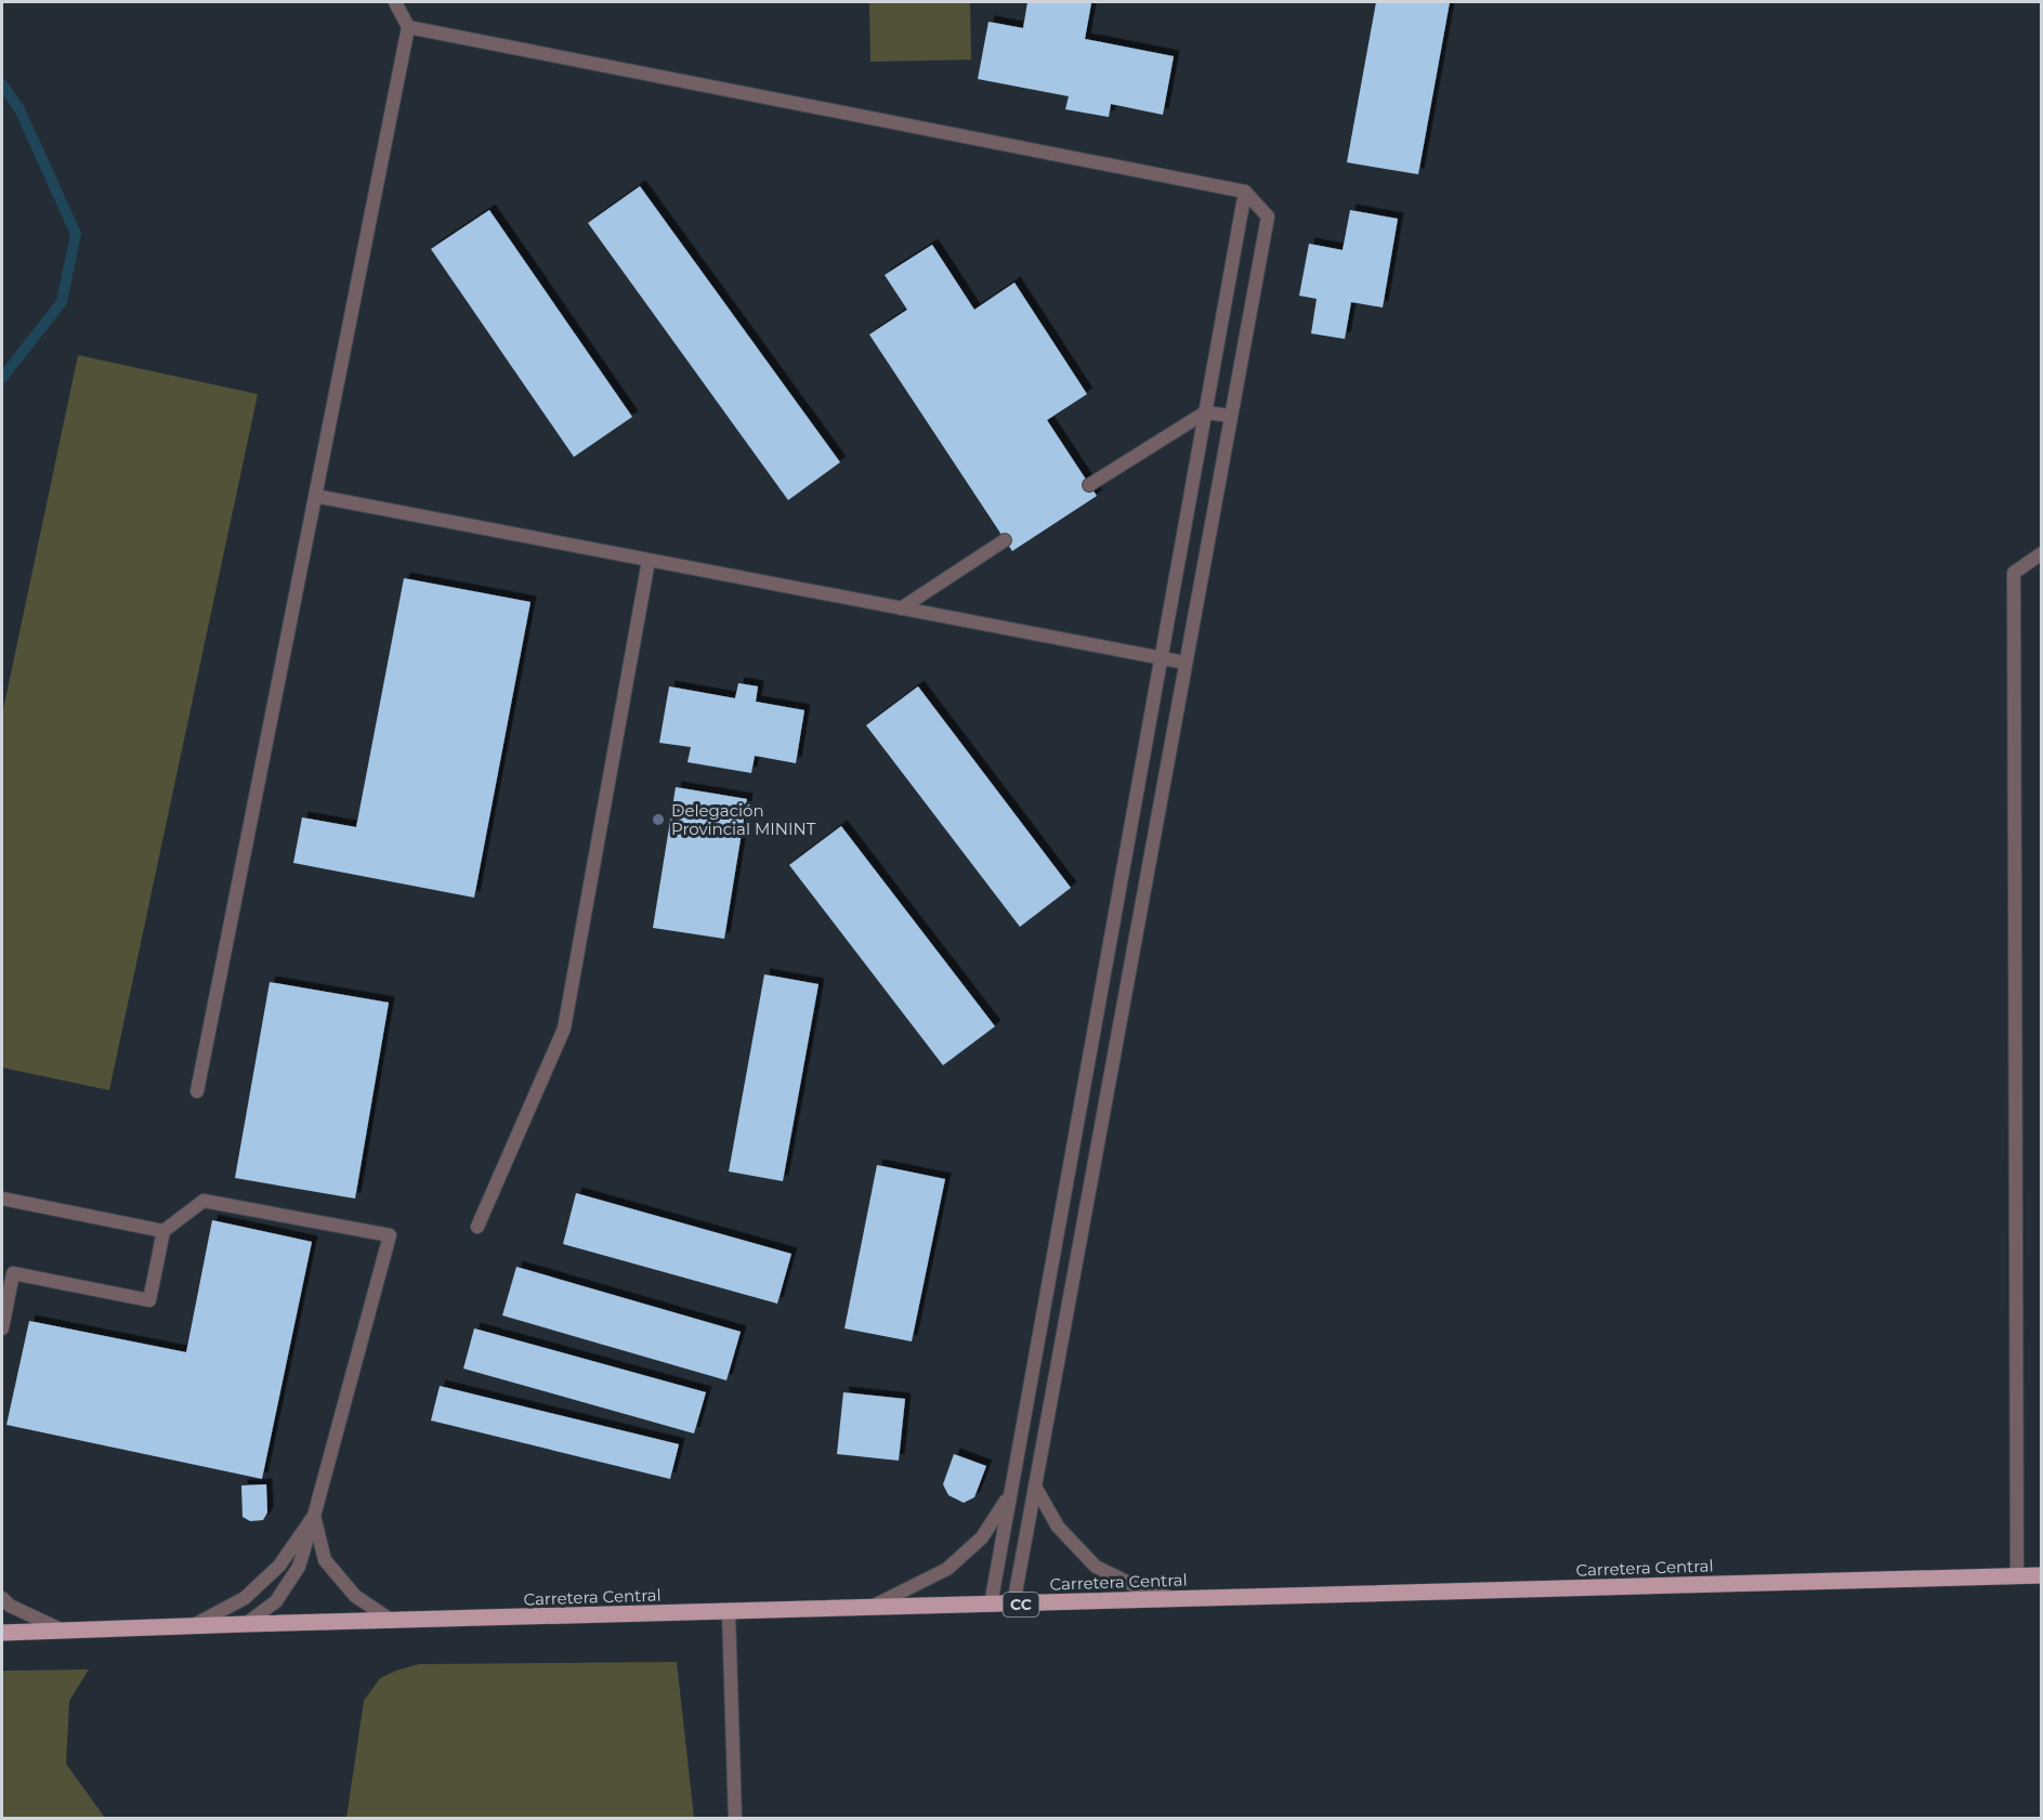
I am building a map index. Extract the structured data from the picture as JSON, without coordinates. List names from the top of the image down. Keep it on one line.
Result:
{"streets":{"main road":["Carretera Central","CC"]},"places":["Delegación Provincial MININT"]}
